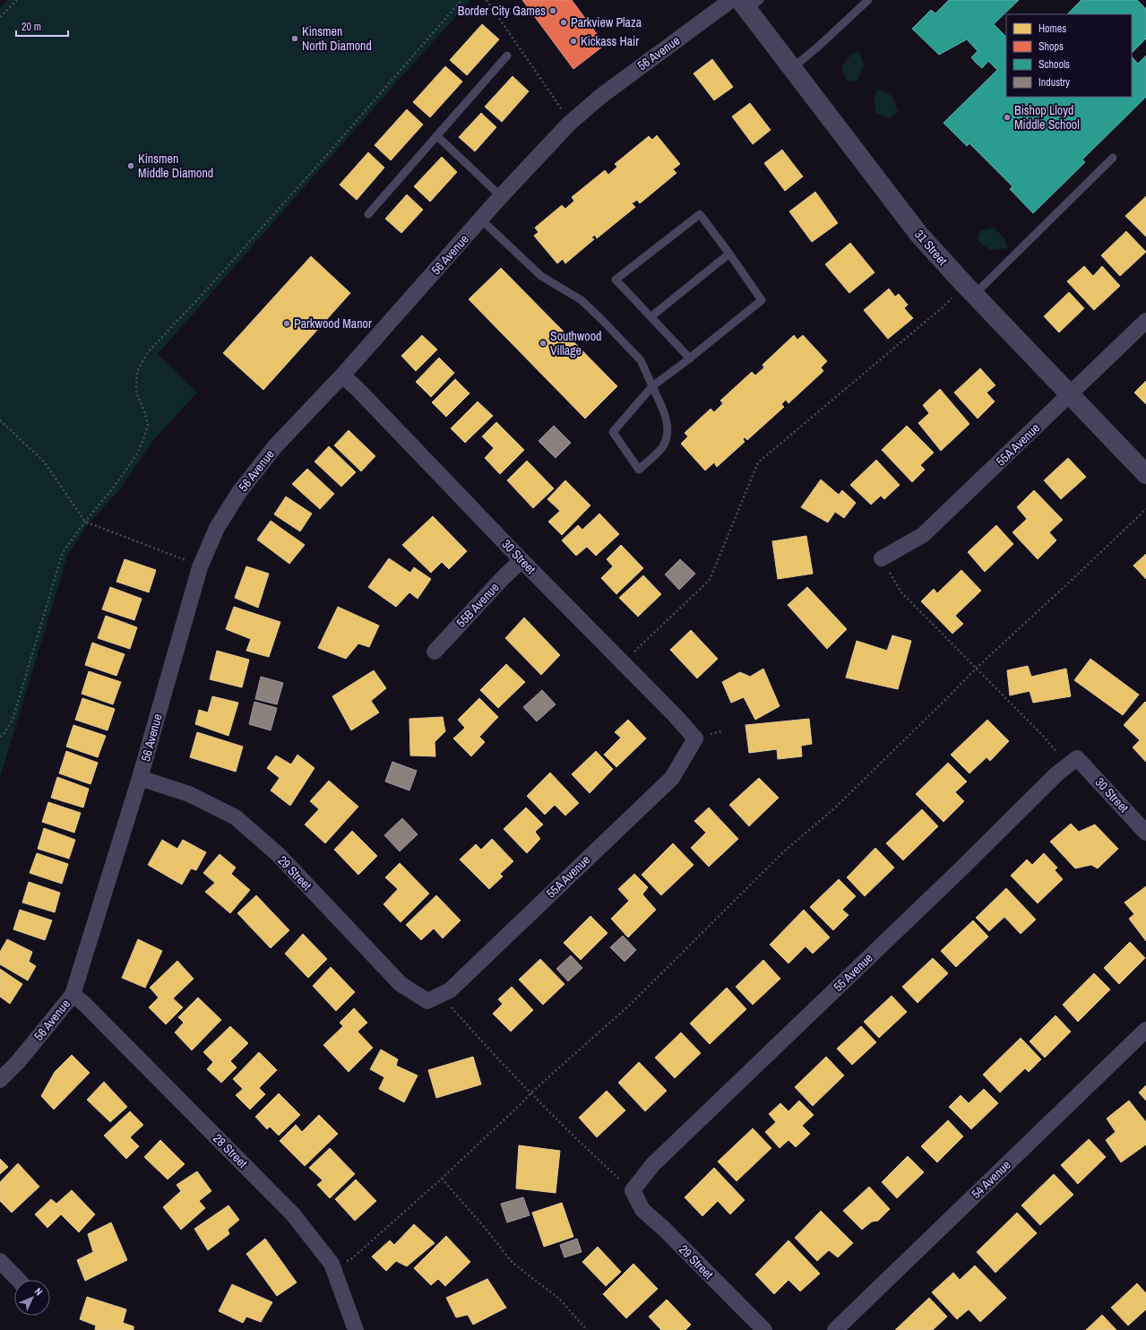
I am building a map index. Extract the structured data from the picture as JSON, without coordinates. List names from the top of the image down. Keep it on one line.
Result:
{"streets":{"street":["56 Avenue","31 Street","55A Avenue","30 Street","55B Avenue","29 Street","55 Avenue","28 Street","54 Avenue"]},"crossings":[["56 Avenue","31 Street"],["56 Avenue","30 Street"],["56 Avenue","29 Street"],["56 Avenue","28 Street"],["31 Street","55A Avenue"],["55A Avenue","30 Street"],["55A Avenue","29 Street"],["30 Street","55B Avenue"],["30 Street","55 Avenue"],["29 Street","55 Avenue"]],"places":["Border City Games","Parkview Plaza","Kinsmen North Diamond","Kickass Hair","Bishop Lloyd Middle School","Kinsmen Middle Diamond","Parkwood Manor","Southwood Village"],"legend":["Homes","Shops","Schools","Industry"],"scale_bar":"20 m","north":"top right"}
